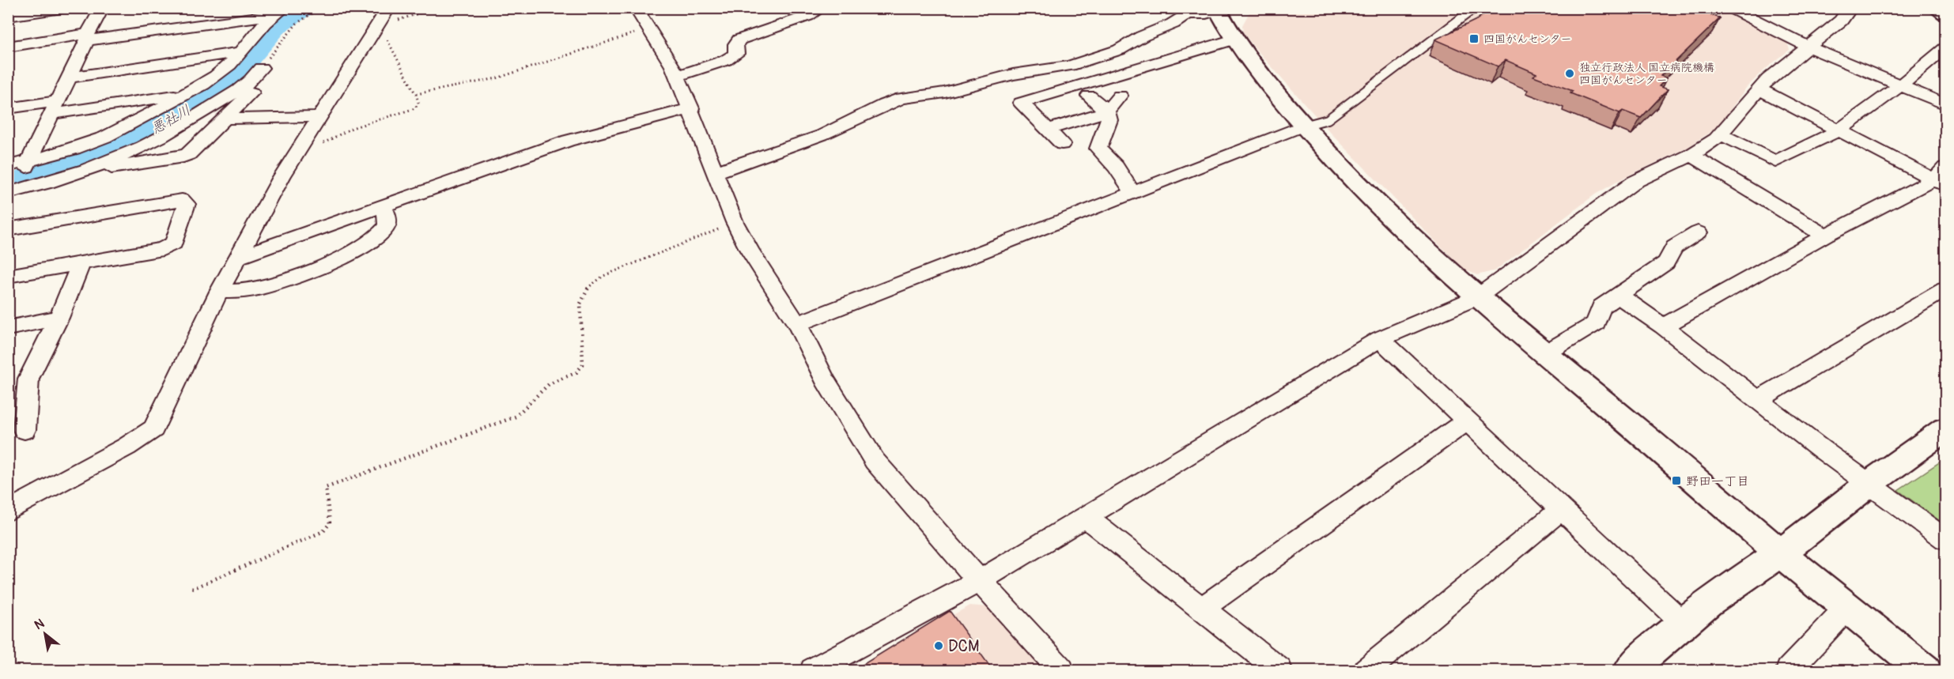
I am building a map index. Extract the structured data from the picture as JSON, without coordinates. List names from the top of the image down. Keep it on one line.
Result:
{"water":["悪社川"],"places":{"transit":["四国がんセンター","野田一丁目"],"other":["独立行政法人 国立病院機構 四国がんセンター","DCM"]},"north":"top left"}
